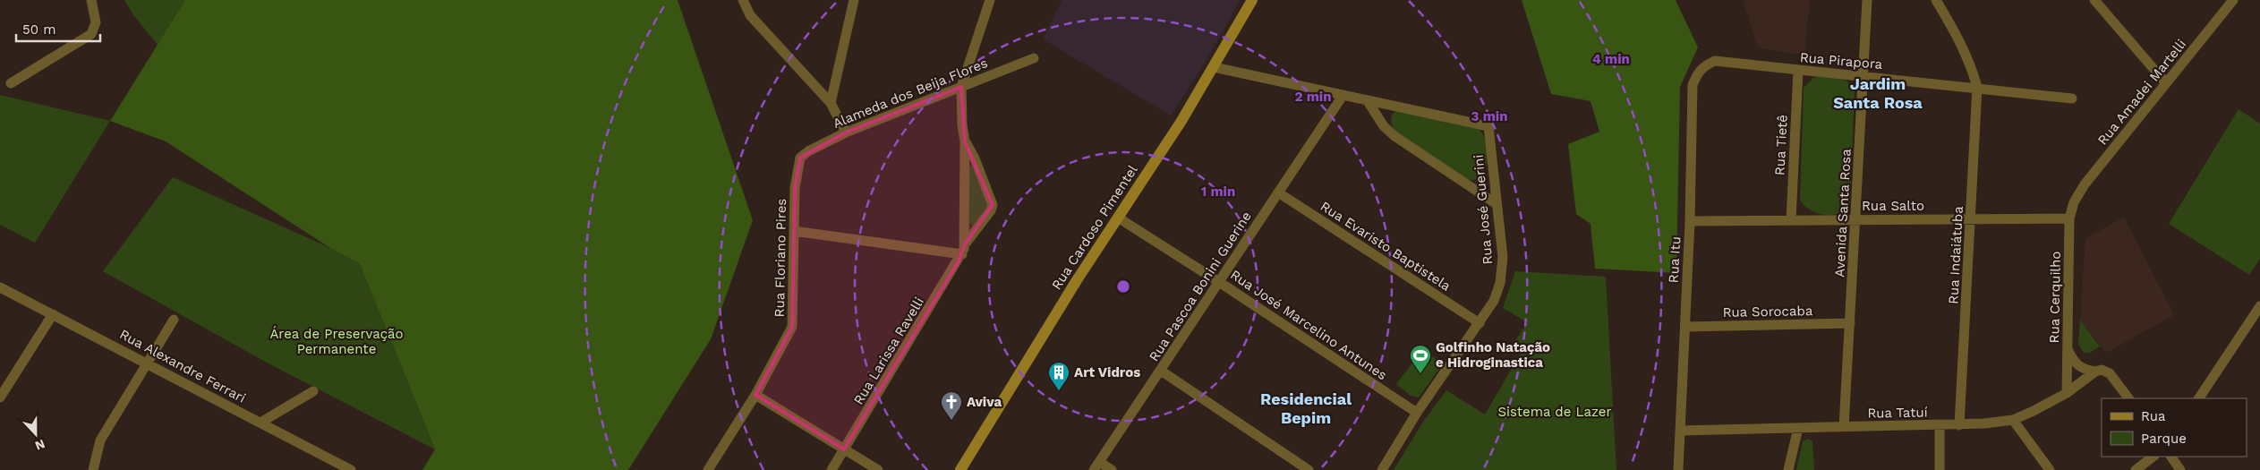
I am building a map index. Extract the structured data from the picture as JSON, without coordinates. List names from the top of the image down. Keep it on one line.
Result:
{"streets":{"street":["Rua Pirapora","Rua Amadei Martelli","Alameda dos Beija Flores","Rua Tietê","Rua Salto","Rua José Guerini","Avenida Santa Rosa","Rua Cardoso Pimentel","Rua Evaristo Baptistela","Rua Indaiátuba","Rua Floriano Pires","Rua Itu","Rua Pascoa Bonini Guerine","Rua Cerquilho","Rua Sorocaba","Rua José Marcelino Antunes","Rua Larissa Ravelli","Rua Alexandre Ferrari","Rua Tatuí"]},"crossings":[["Rua Pirapora","Rua Tietê"],["Rua Pirapora","Avenida Santa Rosa"],["Rua Pirapora","Rua Indaiátuba"],["Rua Pirapora","Rua Itu"],["Rua Amadei Martelli","Rua Cerquilho"],["Alameda dos Beija Flores","Rua Floriano Pires"],["Rua Tietê","Rua Salto"],["Rua Salto","Avenida Santa Rosa"],["Rua Salto","Rua Indaiátuba"],["Rua Salto","Rua Itu"],["Rua Salto","Rua Cerquilho"],["Rua José Guerini","Rua Evaristo Baptistela"],["Rua José Guerini","Rua José Marcelino Antunes"],["Avenida Santa Rosa","Rua Sorocaba"],["Avenida Santa Rosa","Rua Tatuí"],["Rua Cardoso Pimentel","Rua José Marcelino Antunes"],["Rua Evaristo Baptistela","Rua Pascoa Bonini Guerine"],["Rua Indaiátuba","Rua Tatuí"],["Rua Itu","Rua Sorocaba"],["Rua Itu","Rua Tatuí"],["Rua Pascoa Bonini Guerine","Rua José Marcelino Antunes"],["Rua Cerquilho","Rua Tatuí"]],"districts":["Jardim Santa Rosa","Residencial Bepim"],"parks":["Área de Preservação Permanente","Sistema de Lazer"],"places":{"sports":["Golfinho Natação e Hidroginastica"],"building":["Art Vidros"],"church":["Aviva"]},"legend":["Rua","Parque"],"scale_bar":"50 m","north":"bottom","rings":["4 min","2 min","3 min","1 min"]}
